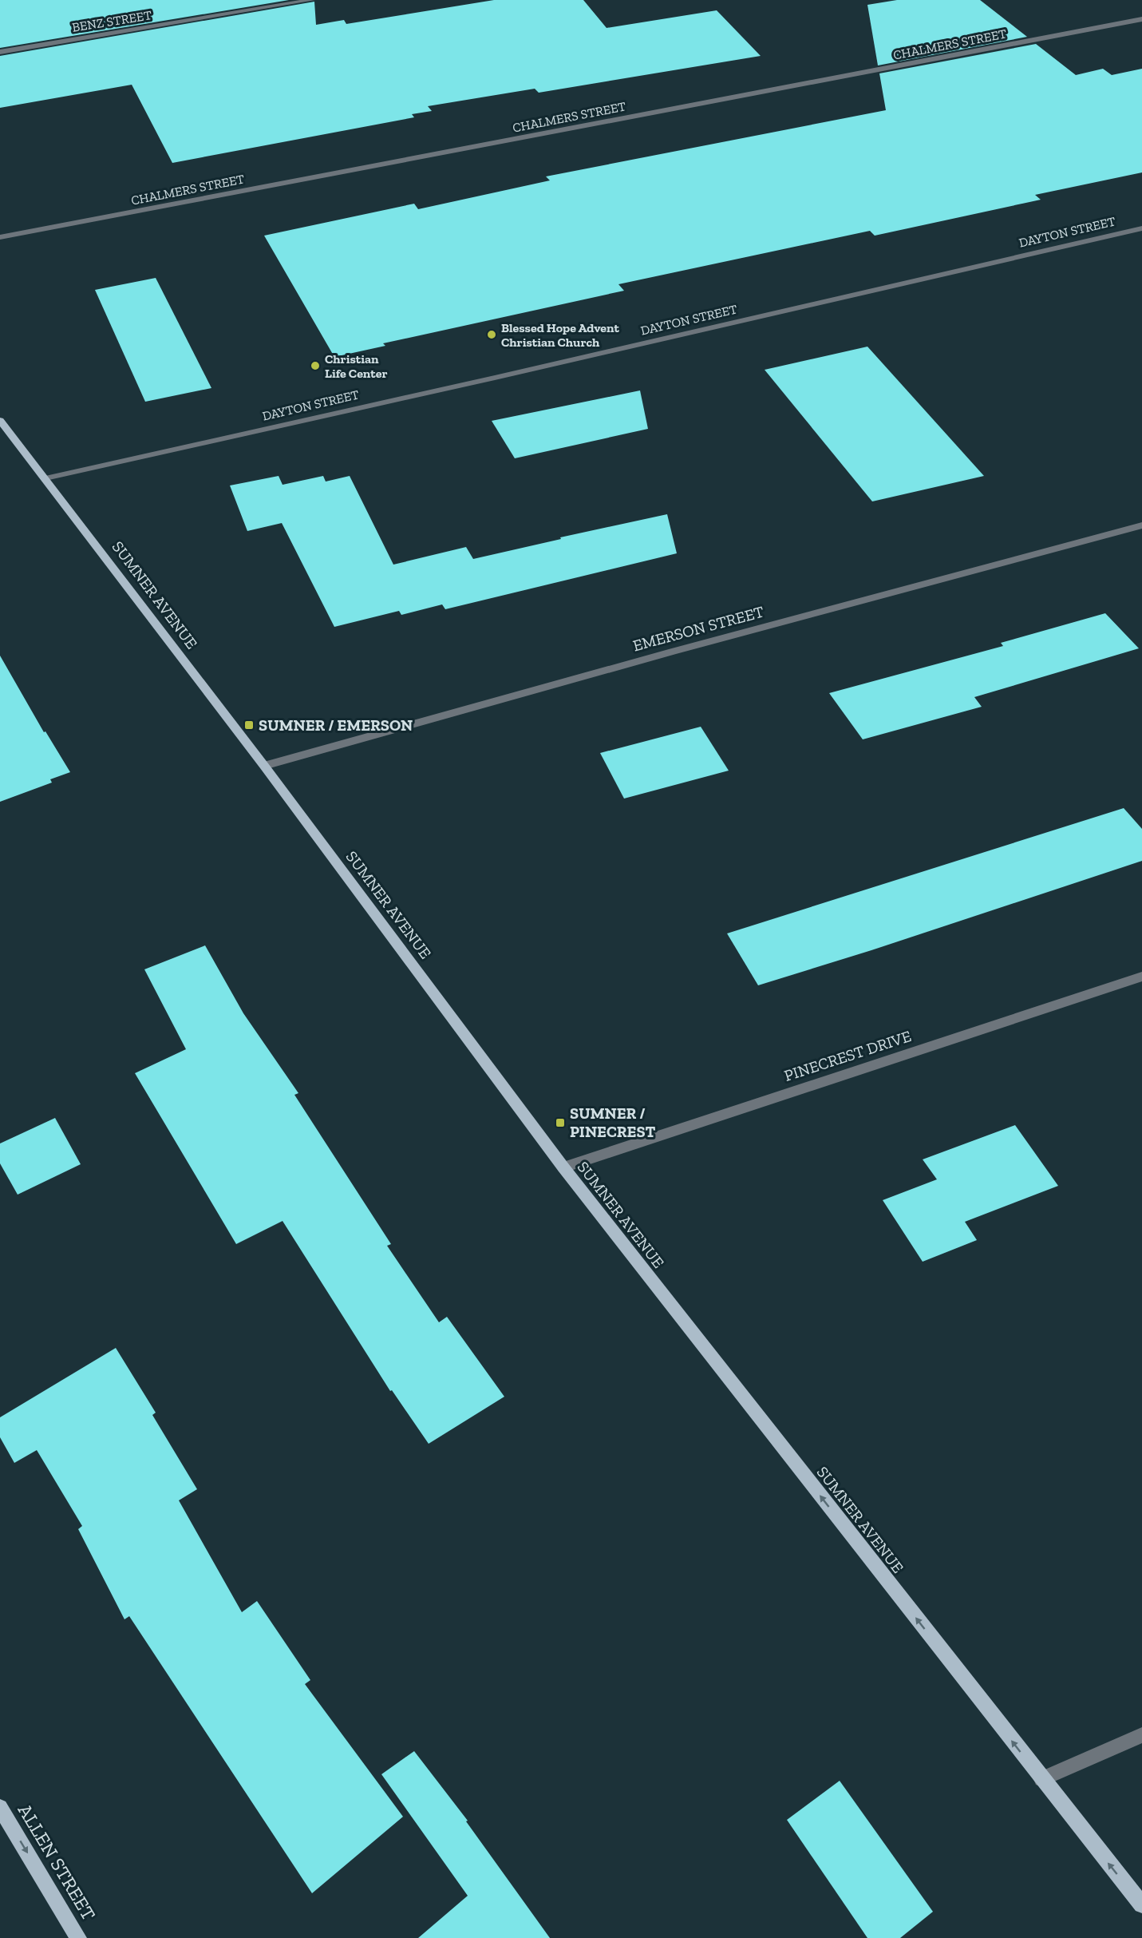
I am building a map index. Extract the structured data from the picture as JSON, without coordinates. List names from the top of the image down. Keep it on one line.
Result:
{"streets":{"main road":["SUMNER AVENUE","ALLEN STREET"],"street":["BENZ STREET","CHALMERS STREET","DAYTON STREET","EMERSON STREET","PINECREST DRIVE"]},"crossings":[["DAYTON STREET","SUMNER AVENUE"],["SUMNER AVENUE","EMERSON STREET"],["SUMNER AVENUE","PINECREST DRIVE"]],"one_way":["SUMNER AVENUE","ALLEN STREET"],"places":{"other":["Blessed Hope Advent Christian Church","Christian Life Center"],"transit":["SUMNER / EMERSON","SUMNER / PINECREST"]}}
